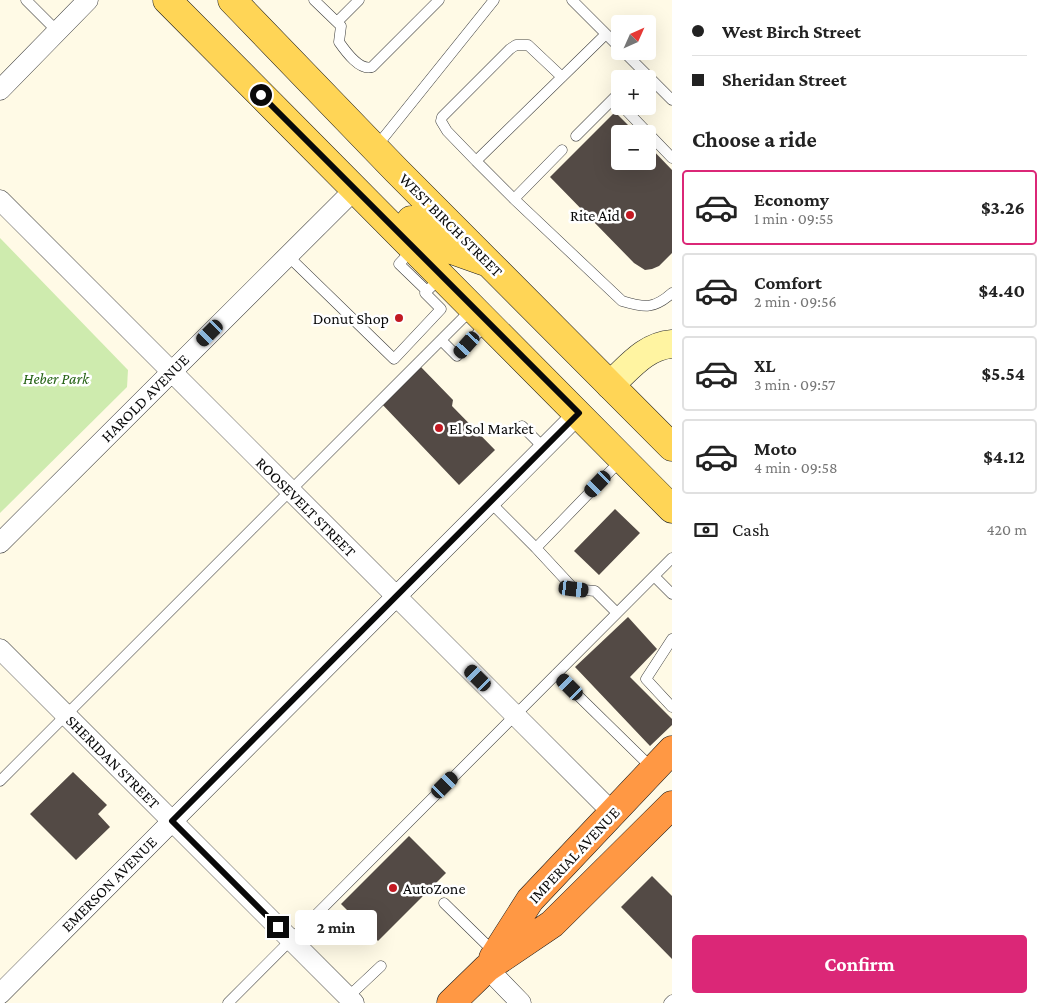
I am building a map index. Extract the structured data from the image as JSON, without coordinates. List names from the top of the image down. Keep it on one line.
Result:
{"streets":{"highway":["IMPERIAL AVENUE"],"main road":["WEST BIRCH STREET"],"street":["HAROLD AVENUE","ROOSEVELT STREET","SHERIDAN STREET","EMERSON AVENUE"]},"crossings":[["HAROLD AVENUE","ROOSEVELT STREET"],["ROOSEVELT STREET","IMPERIAL AVENUE"],["ROOSEVELT STREET","EMERSON AVENUE"],["SHERIDAN STREET","EMERSON AVENUE"]],"parks":["Heber Park"],"places":["Rite Aid","Donut Shop","El Sol Market","AutoZone"],"north":"top right","page":{"banner":["West Birch Street","Sheridan Street"],"map_buttons":["+","−"],"heading":"Choose a ride","list":[{"name":"Economy","note":"1 min · 09:55","value":"$3.26"},{"name":"Comfort","note":"2 min · 09:56","value":"$4.40"},{"name":"XL","note":"3 min · 09:57","value":"$5.54"},{"name":"Moto","note":"4 min · 09:58","value":"$4.12"}],"pay":["Cash","420 m"],"bubble":"2 min","buttons":"Confirm"}}
